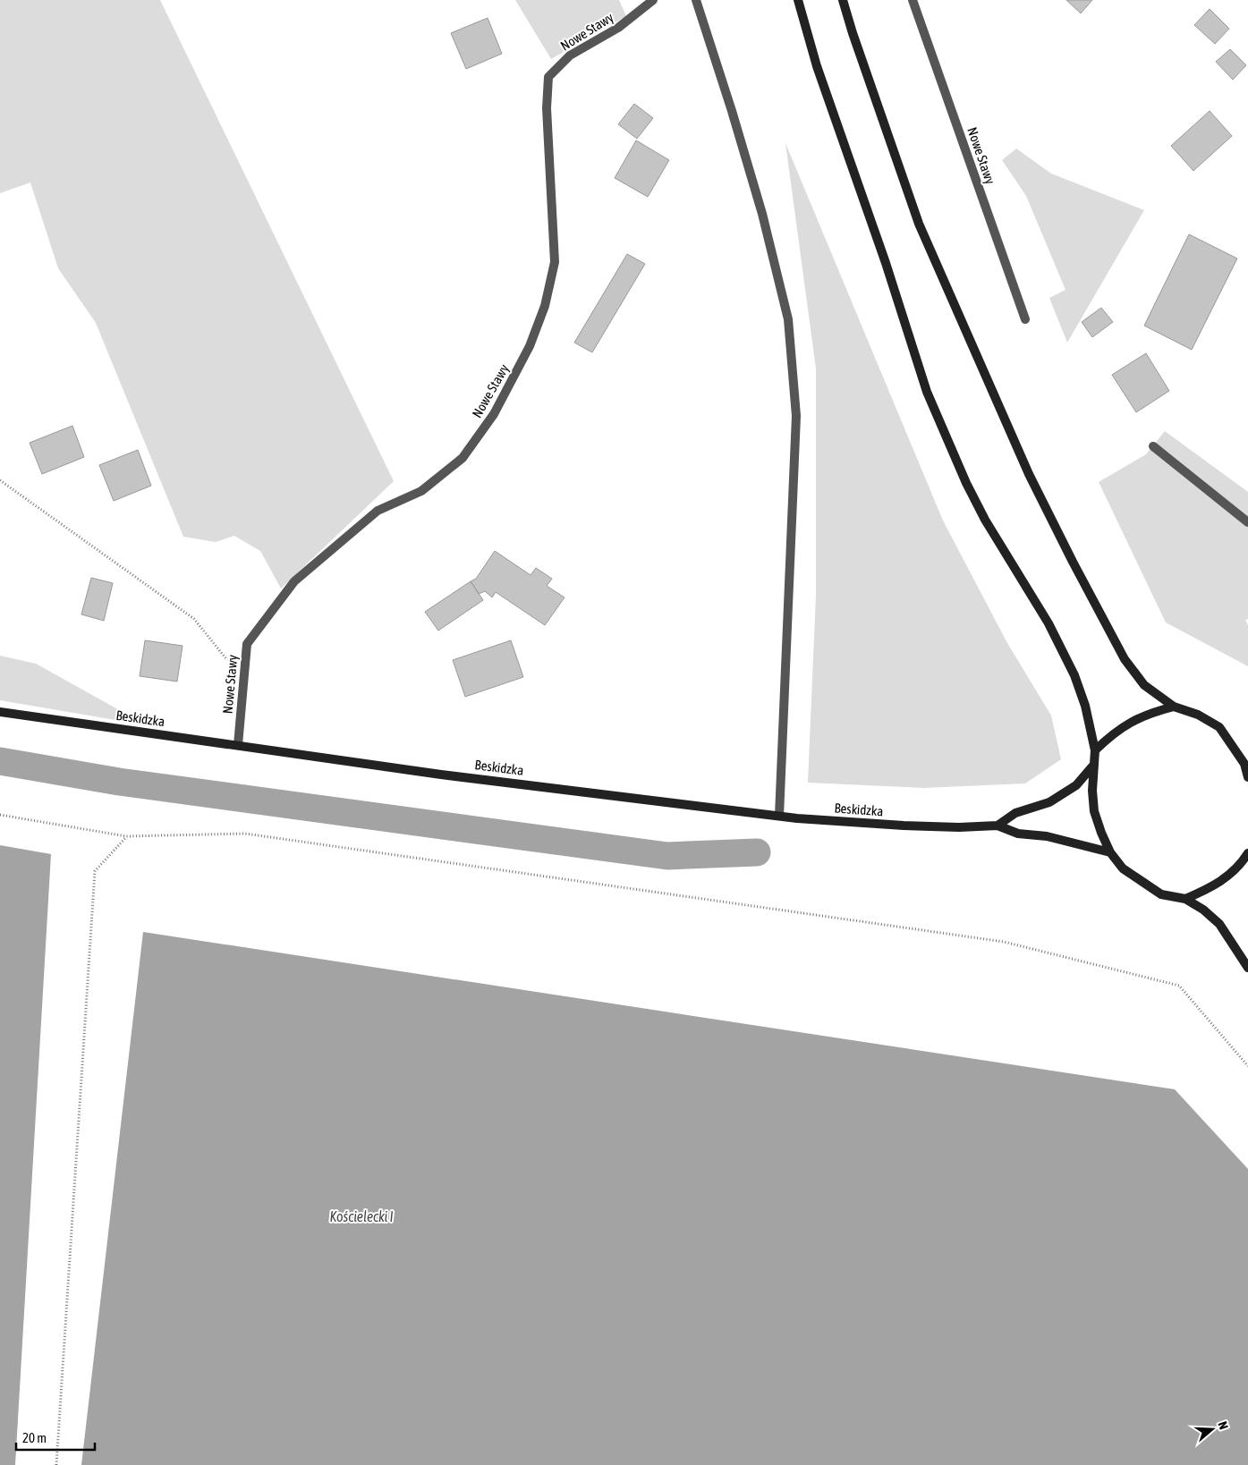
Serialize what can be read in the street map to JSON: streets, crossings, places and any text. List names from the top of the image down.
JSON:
{
  "streets": {
    "main road": ["Beskidzka"],
    "street": ["Nowe Stawy"]
  },
  "crossings": [
    ["Nowe Stawy", "Beskidzka"]
  ],
  "water": ["Kościelecki I"],
  "scale_bar": "20 m",
  "north": "right"
}
